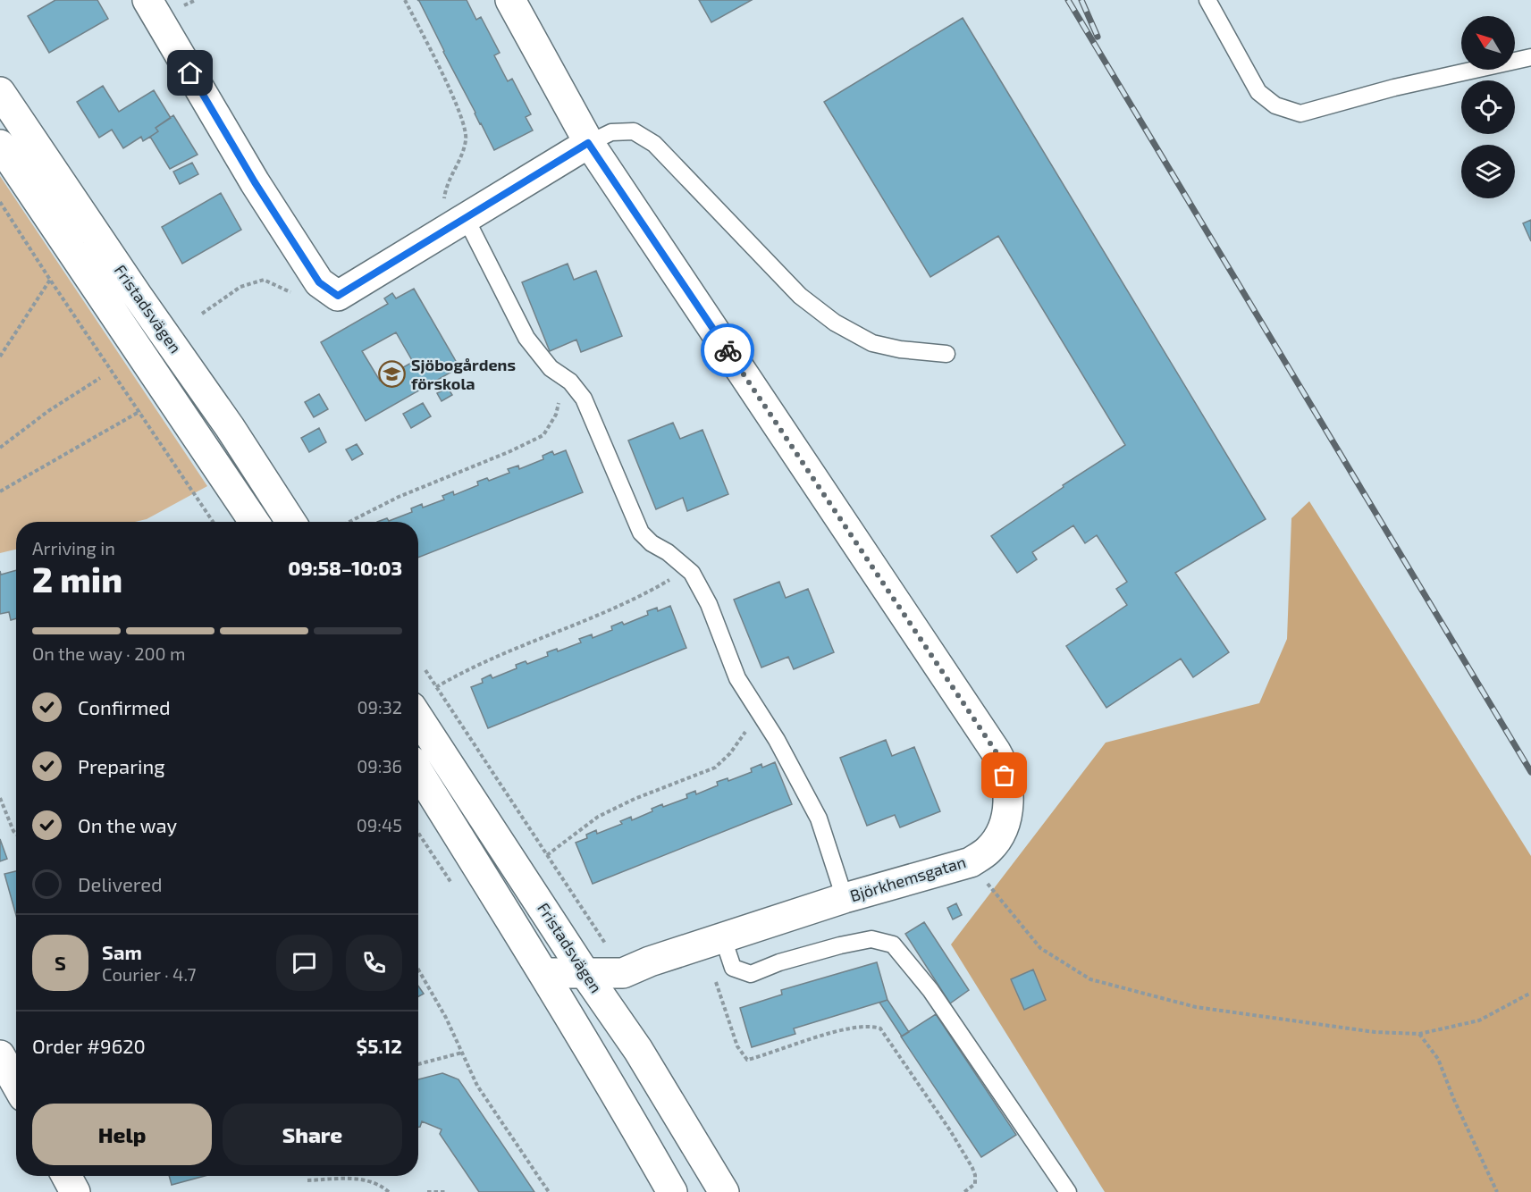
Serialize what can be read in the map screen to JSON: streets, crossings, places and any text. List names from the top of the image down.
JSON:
{
  "streets": {
    "street": ["Fristadsvägen", "Björkhemsgatan"]
  },
  "crossings": [
    ["Fristadsvägen", "Björkhemsgatan"]
  ],
  "places": {
    "school or university": ["Sjöbogårdens förskola"]
  },
  "north": "top left",
  "page": {
    "heading": ["2 min", "Arriving in", "09:58–10:03"],
    "panel": [
      "Sam",
      "Courier · 4.7",
      "Order #9620",
      "$5.12"
    ],
    "bar": "On the way · 200 m",
    "list": [
      ["Confirmed", "09:32"],
      ["Preparing", "09:36"],
      ["On the way", "09:45"],
      "Delivered"
    ],
    "round": "S",
    "buttons": ["Help", "Share"]
  }
}
